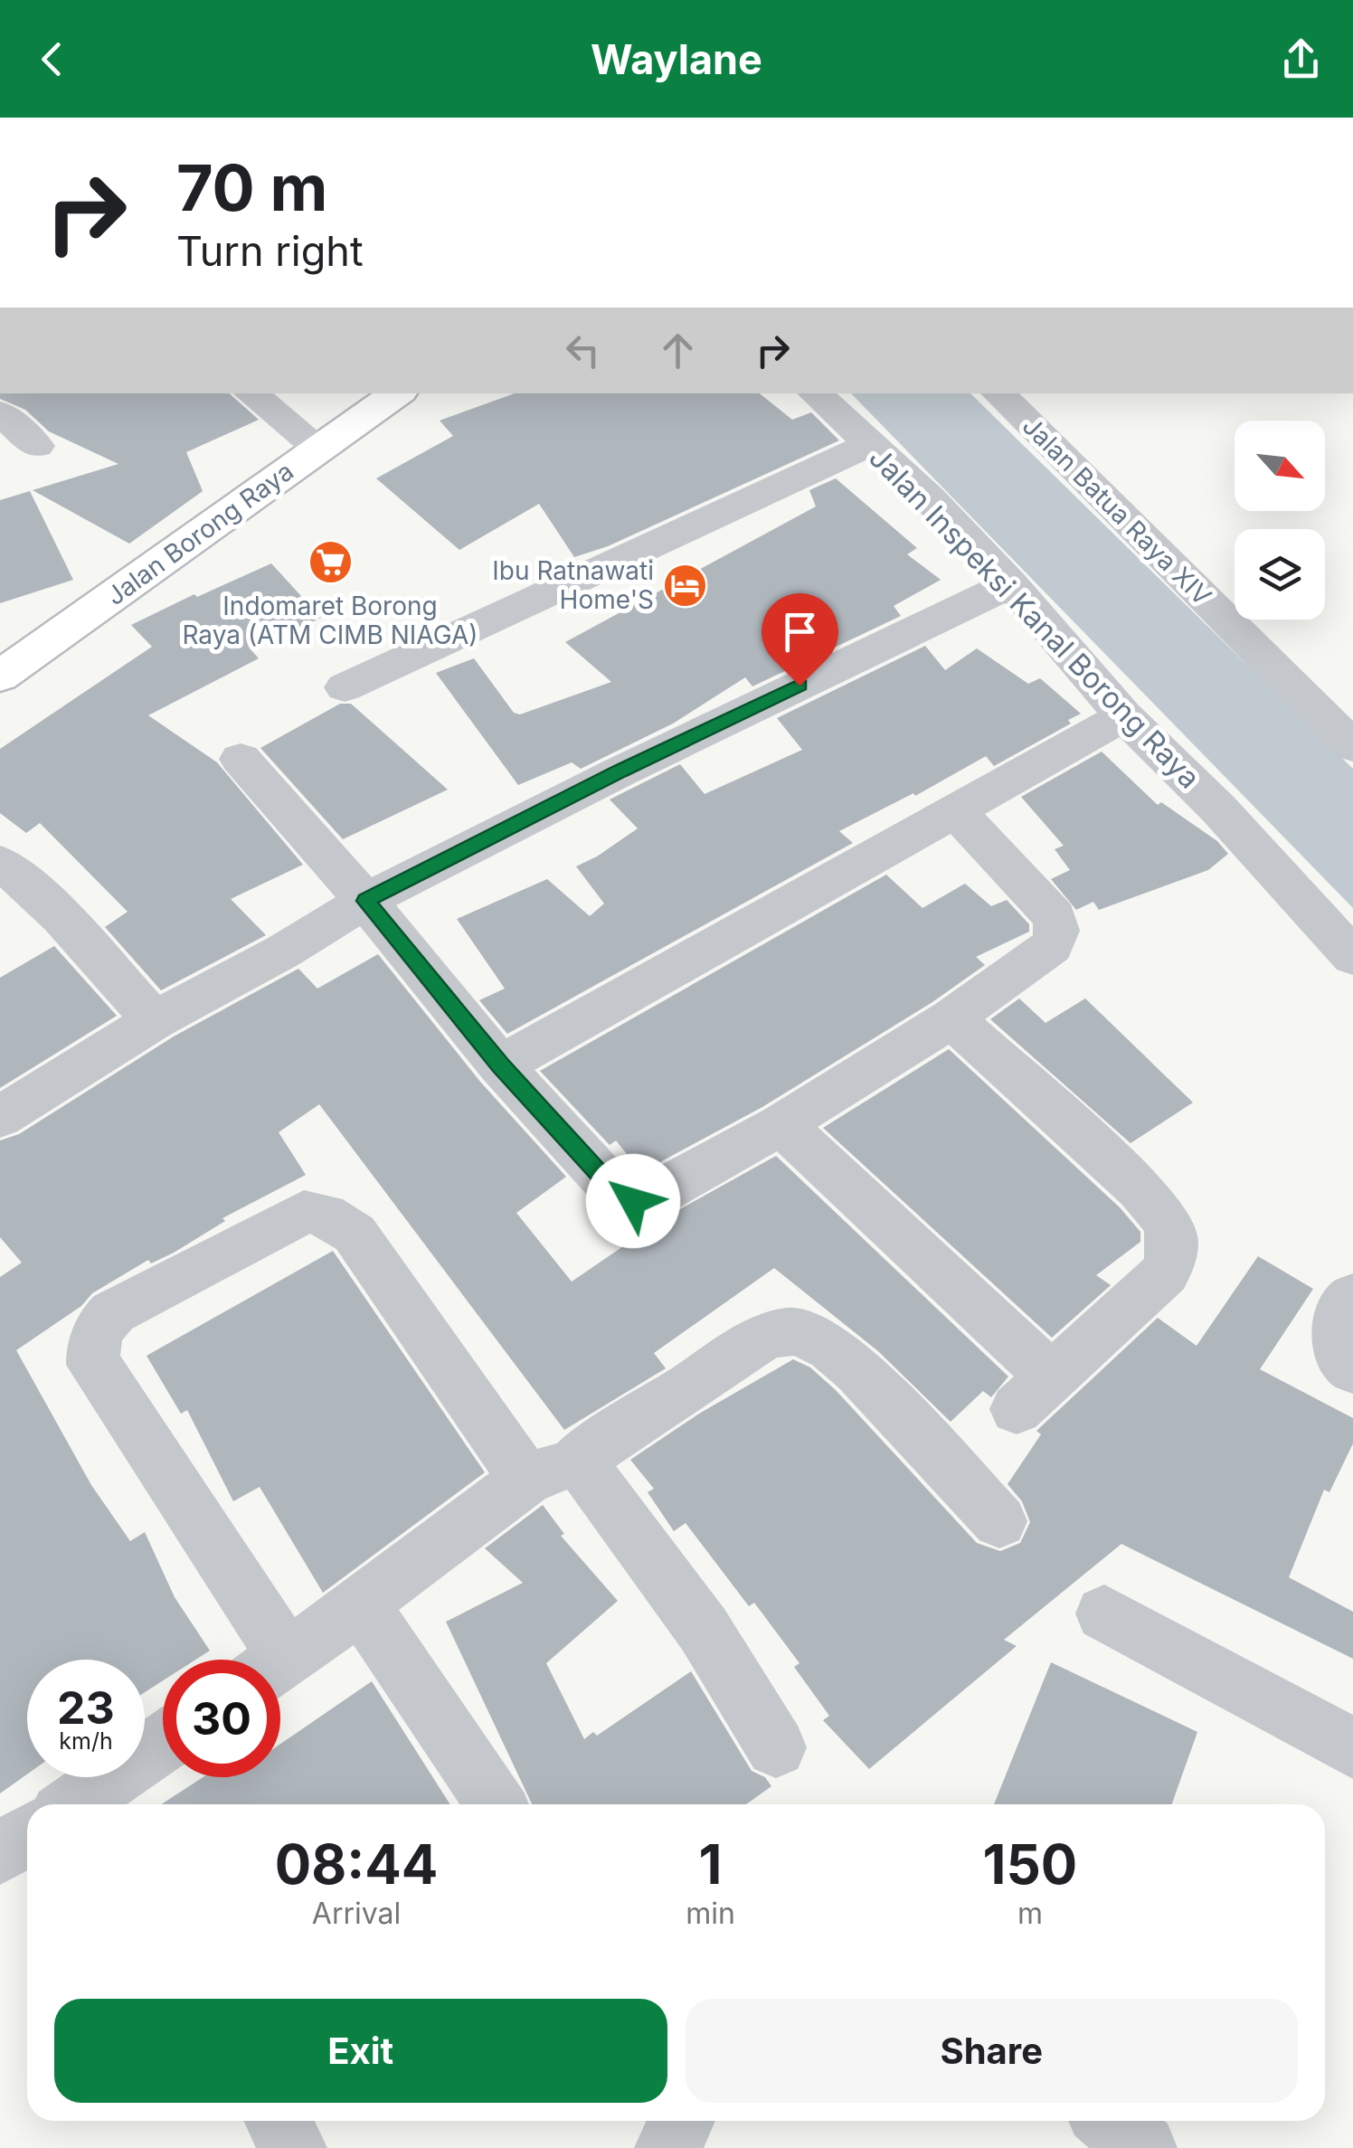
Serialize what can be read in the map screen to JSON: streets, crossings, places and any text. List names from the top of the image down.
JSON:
{
  "streets": {
    "main road": ["Jalan Borong Raya"],
    "street": ["Jalan Batua Raya XIV", "Jalan Inspeksi Kanal Borong Raya"]
  },
  "places": {
    "supermarket": ["Indomaret Borong Raya (ATM CIMB NIAGA)"],
    "hotel": ["Ibu Ratnawati Home'S"]
  },
  "north": "bottom right",
  "page": {
    "header": "Waylane",
    "turn": ["70 m", "Turn right"],
    "speed": "23 km/h",
    "limit": "30",
    "eta": [
      "08:44",
      "Arrival",
      "1",
      "min",
      "150",
      "m"
    ],
    "buttons": ["Exit", "Share"]
  }
}
